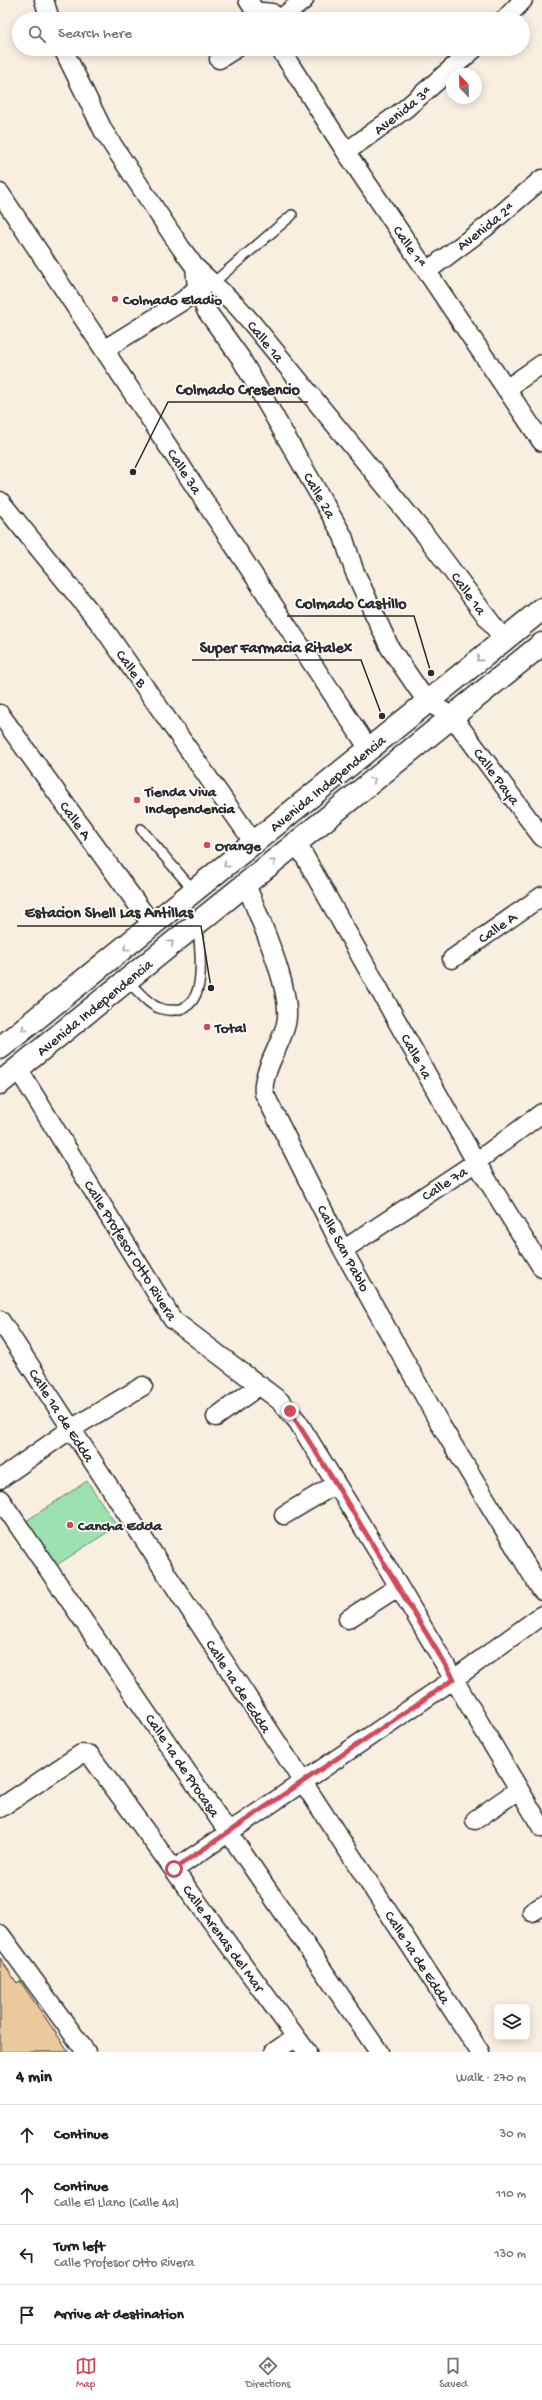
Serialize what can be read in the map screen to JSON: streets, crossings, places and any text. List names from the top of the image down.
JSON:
{
  "streets": {
    "main road": ["Avenida Independencia"],
    "street": [
      "Avenida 3ª",
      "Avenida 2ª",
      "Calle 1ª",
      "Calle 1a",
      "Calle 3a",
      "Calle 2a",
      "Calle B",
      "Calle Paya",
      "Calle A",
      "Calle 7a",
      "Calle San Pablo",
      "Calle Profesor Otto Rivera",
      "Calle 1a de Edda",
      "Calle 1a de Procasa",
      "Calle Arenas del Mar"
    ]
  },
  "crossings": [
    ["Avenida 3ª", "Calle 1ª"],
    ["Avenida 2ª", "Calle 1ª"],
    ["Calle 1a", "Calle 2a"],
    ["Calle 1a", "Avenida Independencia"],
    ["Calle 1a", "Calle 7a"],
    ["Calle 3a", "Avenida Independencia"],
    ["Calle 2a", "Calle Paya"],
    ["Calle 2a", "Avenida Independencia"],
    ["Calle B", "Avenida Independencia"],
    ["Calle Paya", "Avenida Independencia"],
    ["Avenida Independencia", "Calle A"],
    ["Avenida Independencia", "Calle San Pablo"],
    ["Avenida Independencia", "Calle Profesor Otto Rivera"],
    ["Calle 7a", "Calle San Pablo"]
  ],
  "places": [
    "Colmado Eladio",
    "Colmado Cresencio",
    "Colmado Castillo",
    "Super Farmacia Ritalex",
    "Tienda Viva Independencia",
    "Orange",
    "Estacion Shell Las Antillas",
    "Total",
    "Cancha Edda"
  ],
  "north": "top left",
  "page": {
    "search": "Search here",
    "heading": ["4 min", "Walk · 270 m"],
    "list": [
      ["Continue", "30 m"],
      ["Continue", "Calle El Llano (Calle 4a)", "110 m"],
      ["Turn left", "Calle Profesor Otto Rivera", "130 m"],
      "Arrive at destination"
    ],
    "nav": ["Map", "Directions", "Saved"]
  }
}
